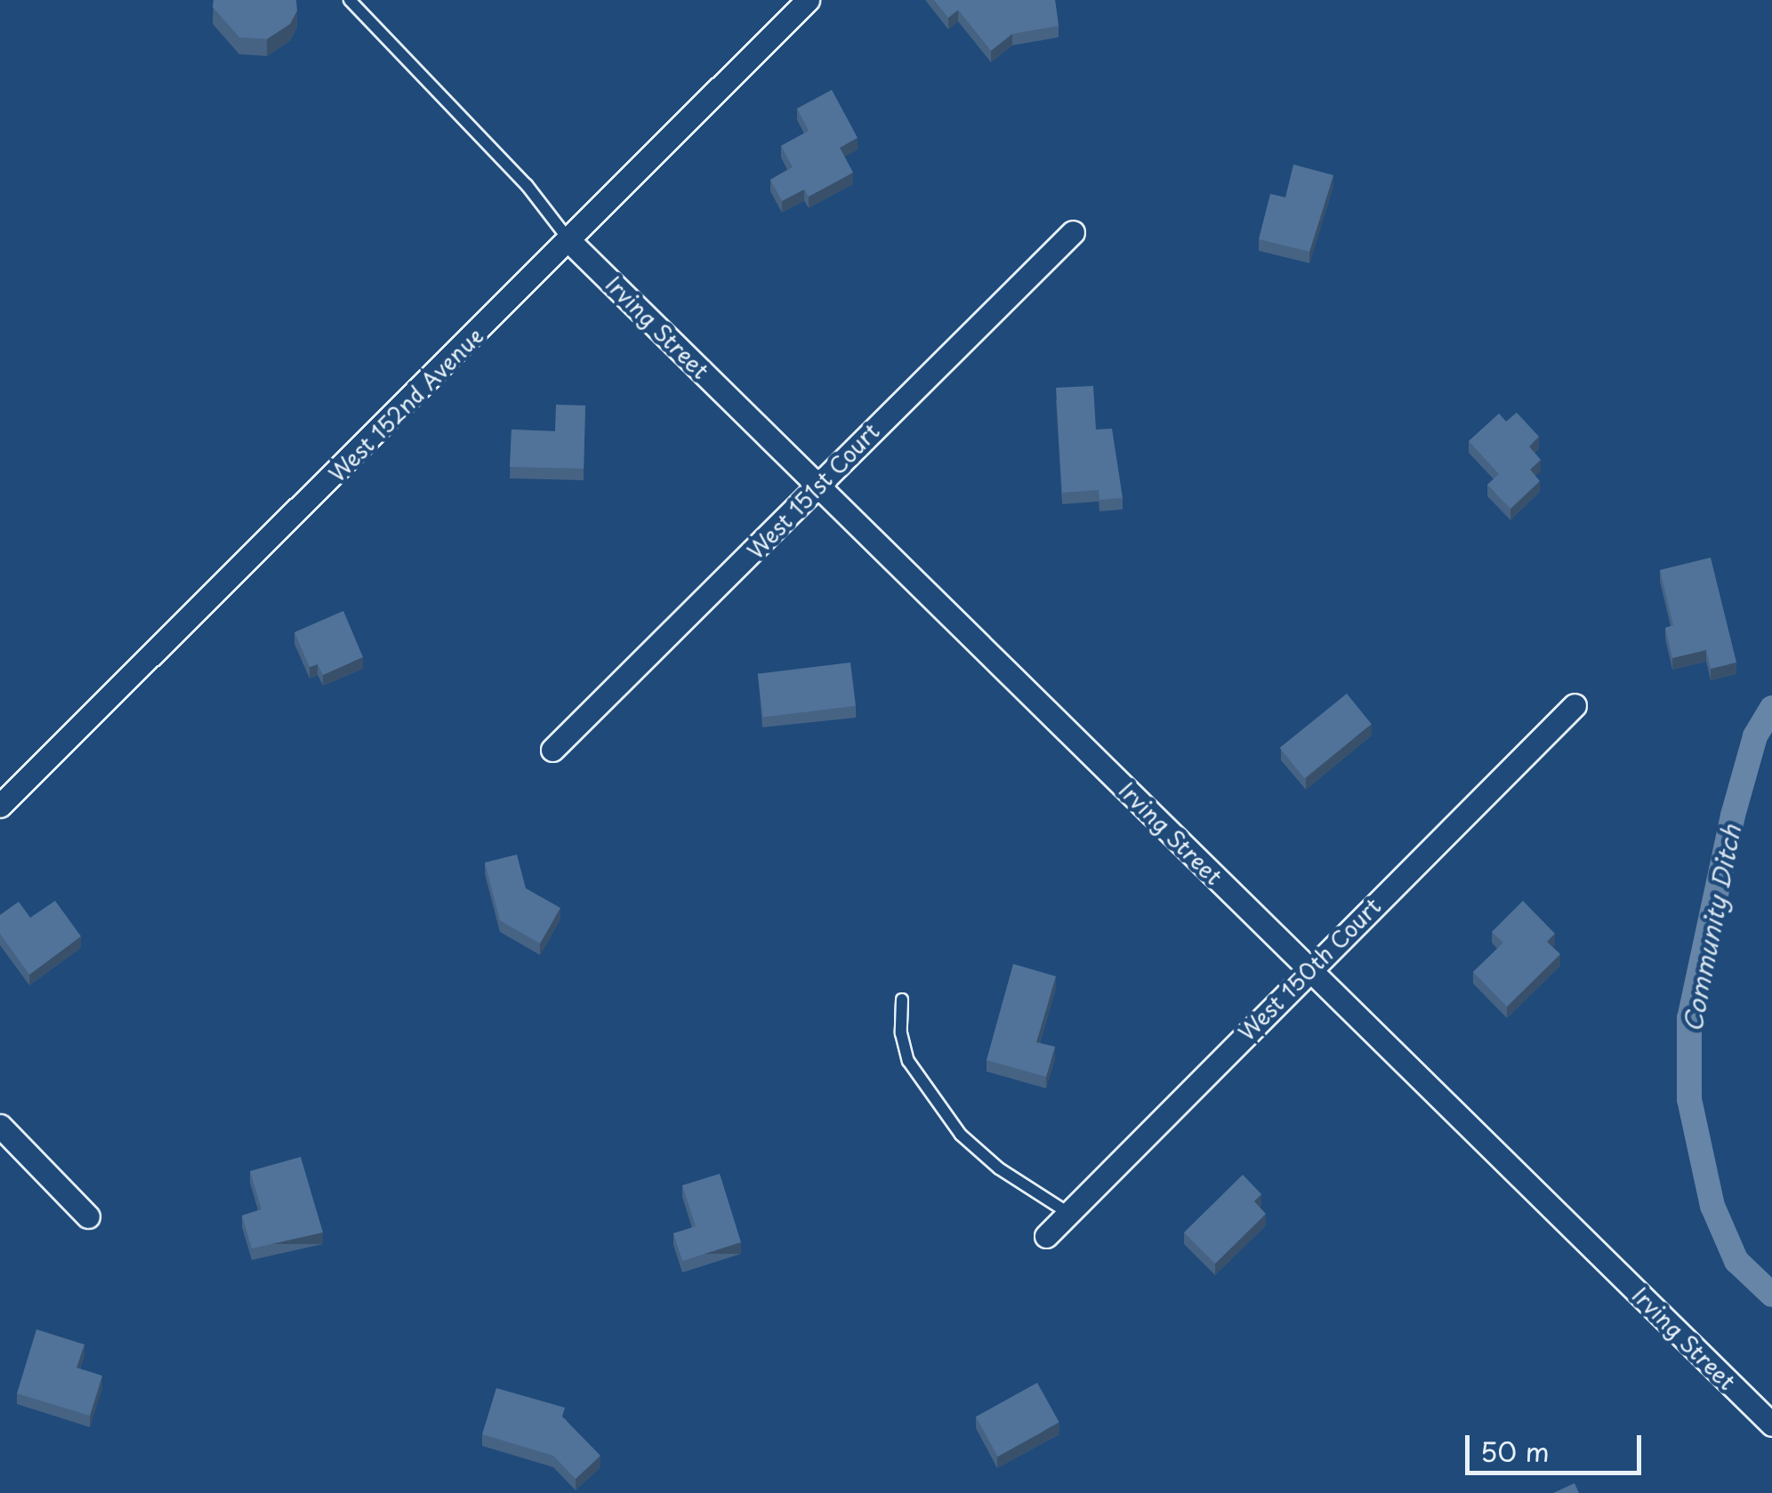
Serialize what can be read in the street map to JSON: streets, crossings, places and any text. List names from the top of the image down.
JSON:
{
  "streets": {
    "street": [
      "Irving Street",
      "West 152nd Avenue",
      "West 151st Court",
      "West 150th Court"
    ]
  },
  "crossings": [
    ["Irving Street", "West 152nd Avenue"],
    ["Irving Street", "West 151st Court"],
    ["Irving Street", "West 150th Court"]
  ],
  "water": ["Community Ditch"],
  "scale_bar": "50 m"
}
